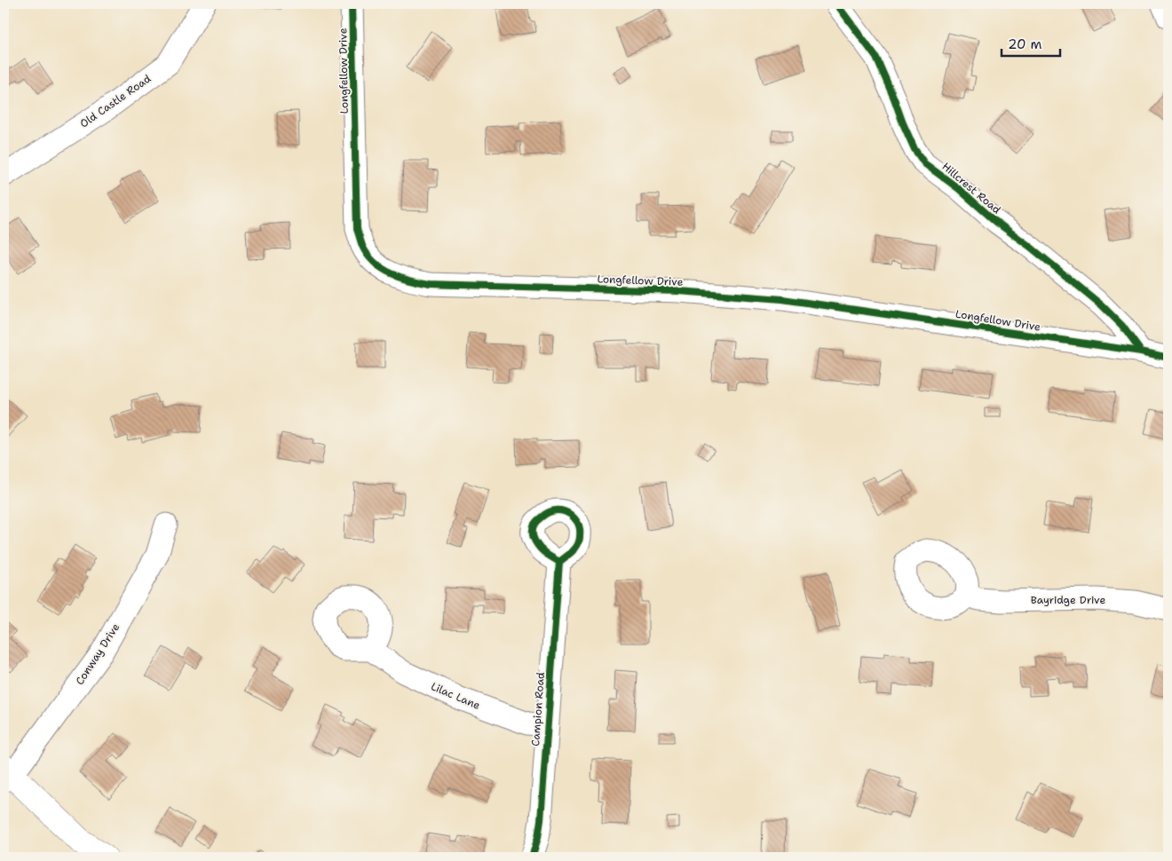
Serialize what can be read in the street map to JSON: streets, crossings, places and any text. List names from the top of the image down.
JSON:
{
  "streets": {
    "street": [
      "Longfellow Drive",
      "Old Castle Road",
      "Hillcrest Road",
      "Bayridge Drive",
      "Conway Drive",
      "Lilac Lane",
      "Campion Road"
    ]
  },
  "crossings": [
    ["Longfellow Drive", "Hillcrest Road"],
    ["Lilac Lane", "Campion Road"]
  ],
  "scale_bar": "20 m"
}
